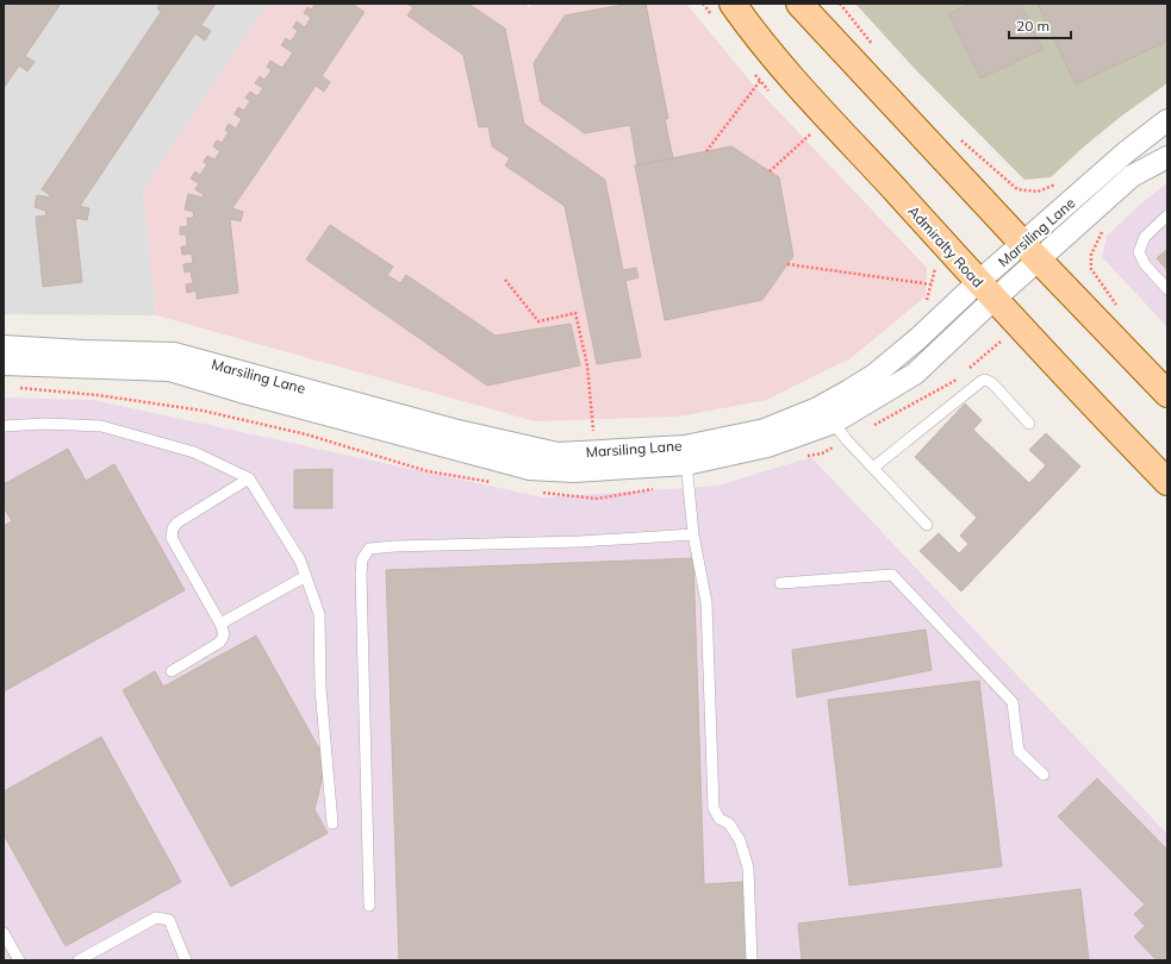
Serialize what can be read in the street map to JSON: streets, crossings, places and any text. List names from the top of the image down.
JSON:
{
  "streets": {
    "main road": ["Admiralty Road"],
    "street": ["Marsiling Lane"]
  },
  "crossings": [
    ["Marsiling Lane", "Admiralty Road"]
  ],
  "scale_bar": "20 m"
}
